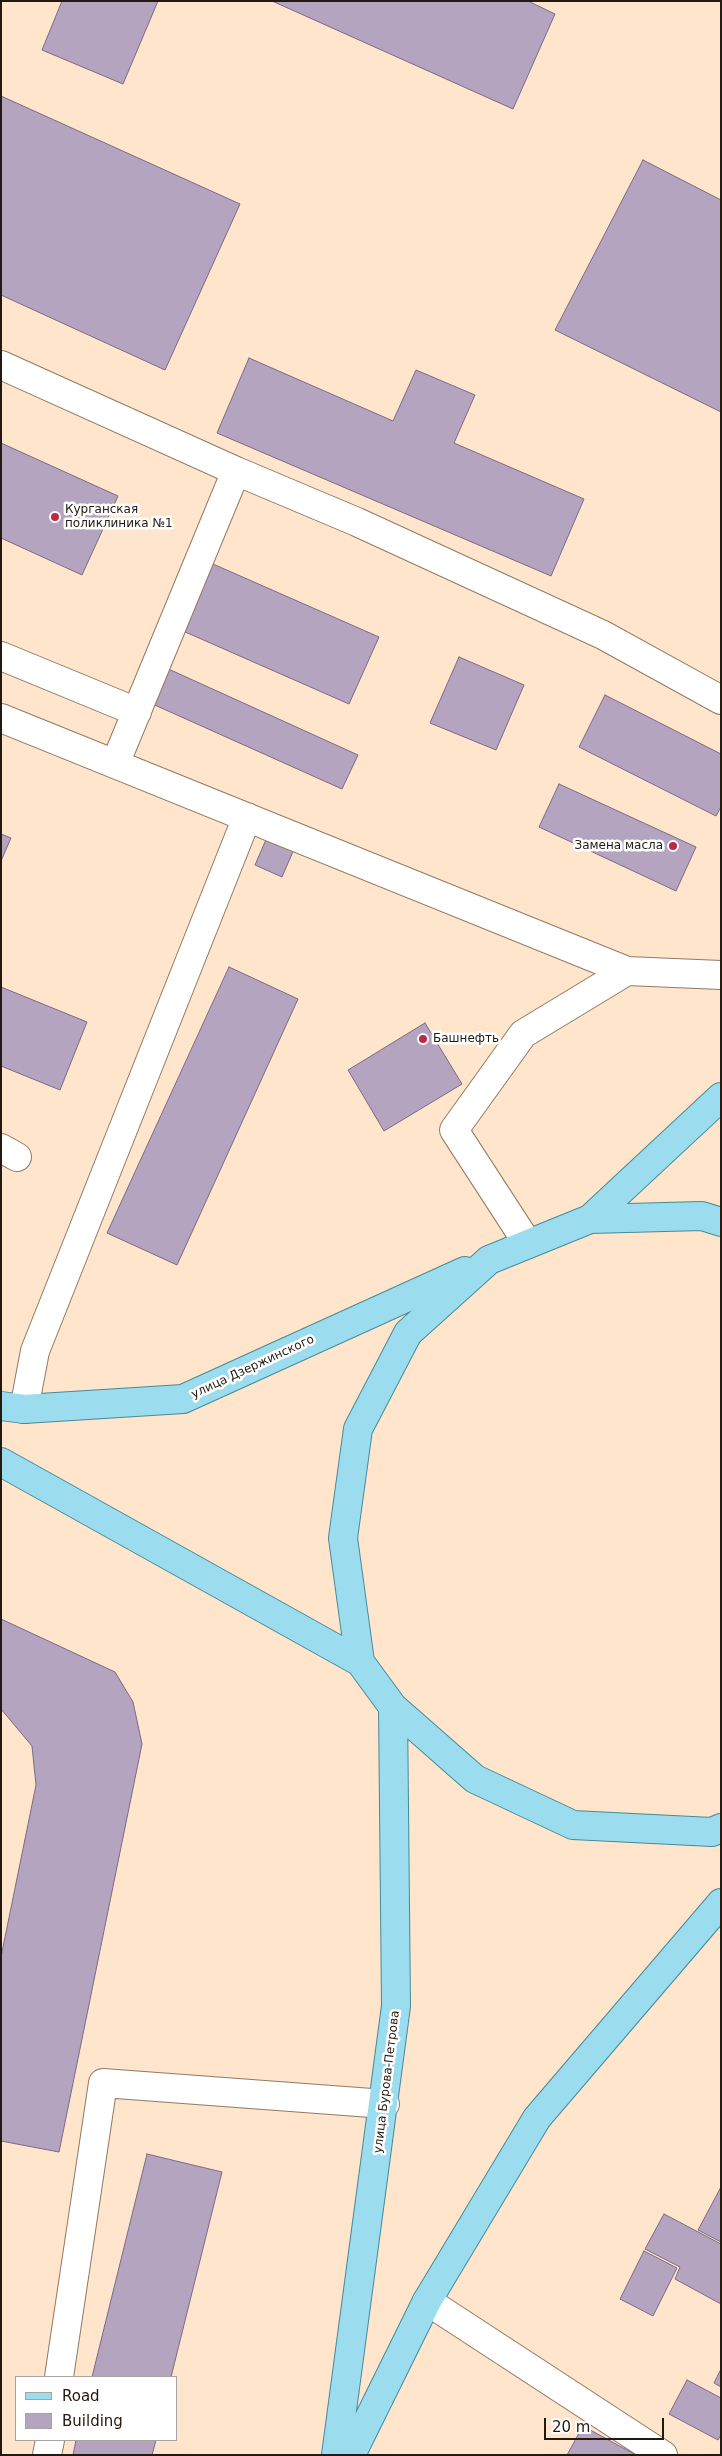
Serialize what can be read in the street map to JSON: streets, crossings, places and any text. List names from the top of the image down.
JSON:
{
  "streets": {
    "main road": ["улица Дзержинского", "улица Бурова-Петрова"]
  },
  "places": ["Курганская поликлиника №1", "Замена масла", "Башнефть"],
  "legend": ["Road", "Building"],
  "scale_bar": "20 m"
}
